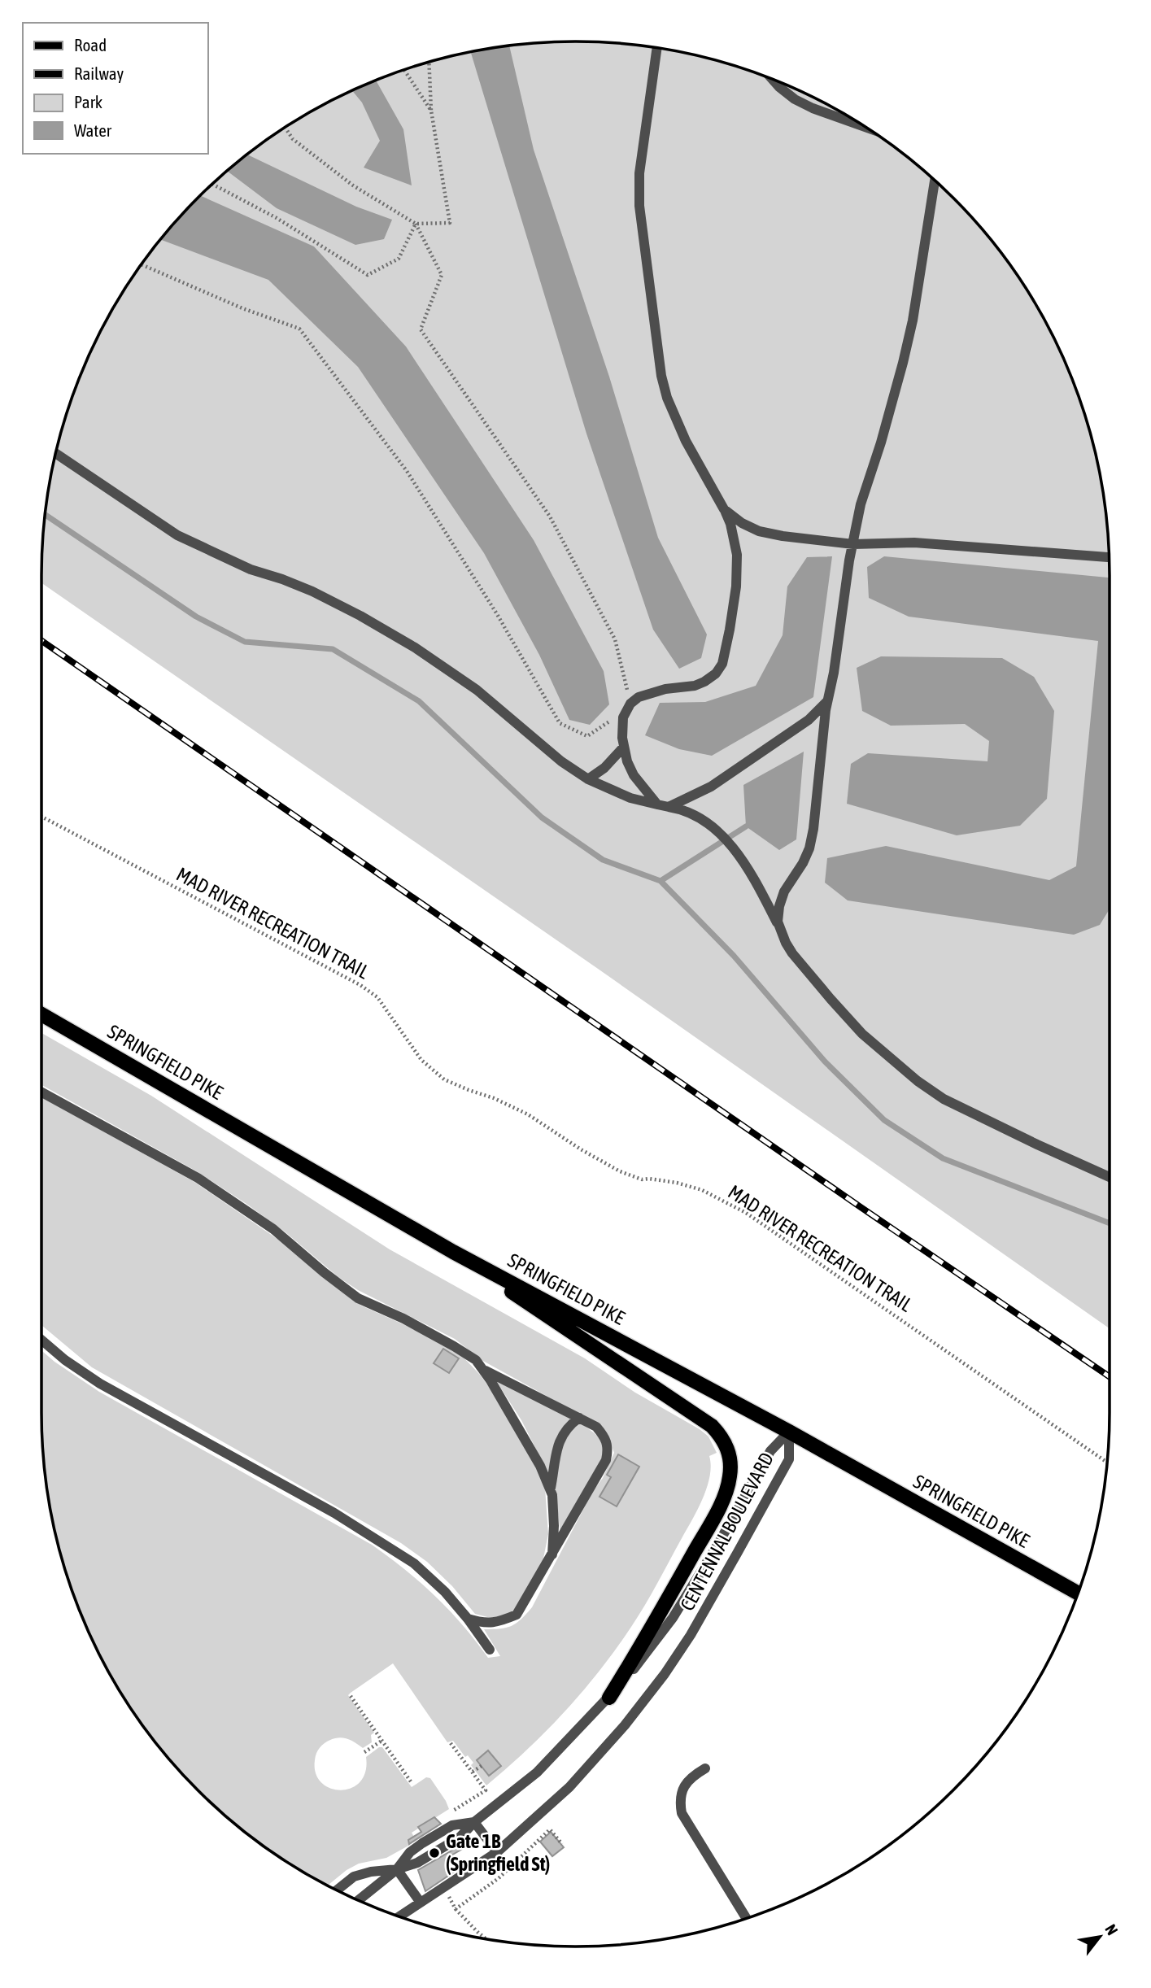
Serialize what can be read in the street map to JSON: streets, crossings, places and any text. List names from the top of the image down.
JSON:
{
  "streets": {
    "main road": ["SPRINGFIELD PIKE"],
    "street": ["CENTENNAL BOULEVARD"],
    "path": ["MAD RIVER RECREATION TRAIL"]
  },
  "crossings": [
    ["SPRINGFIELD PIKE", "CENTENNAL BOULEVARD"]
  ],
  "places": ["Gate 1B (Springfield St)"],
  "legend": [
    "Road",
    "Railway",
    "Park",
    "Water"
  ],
  "north": "top right"
}
